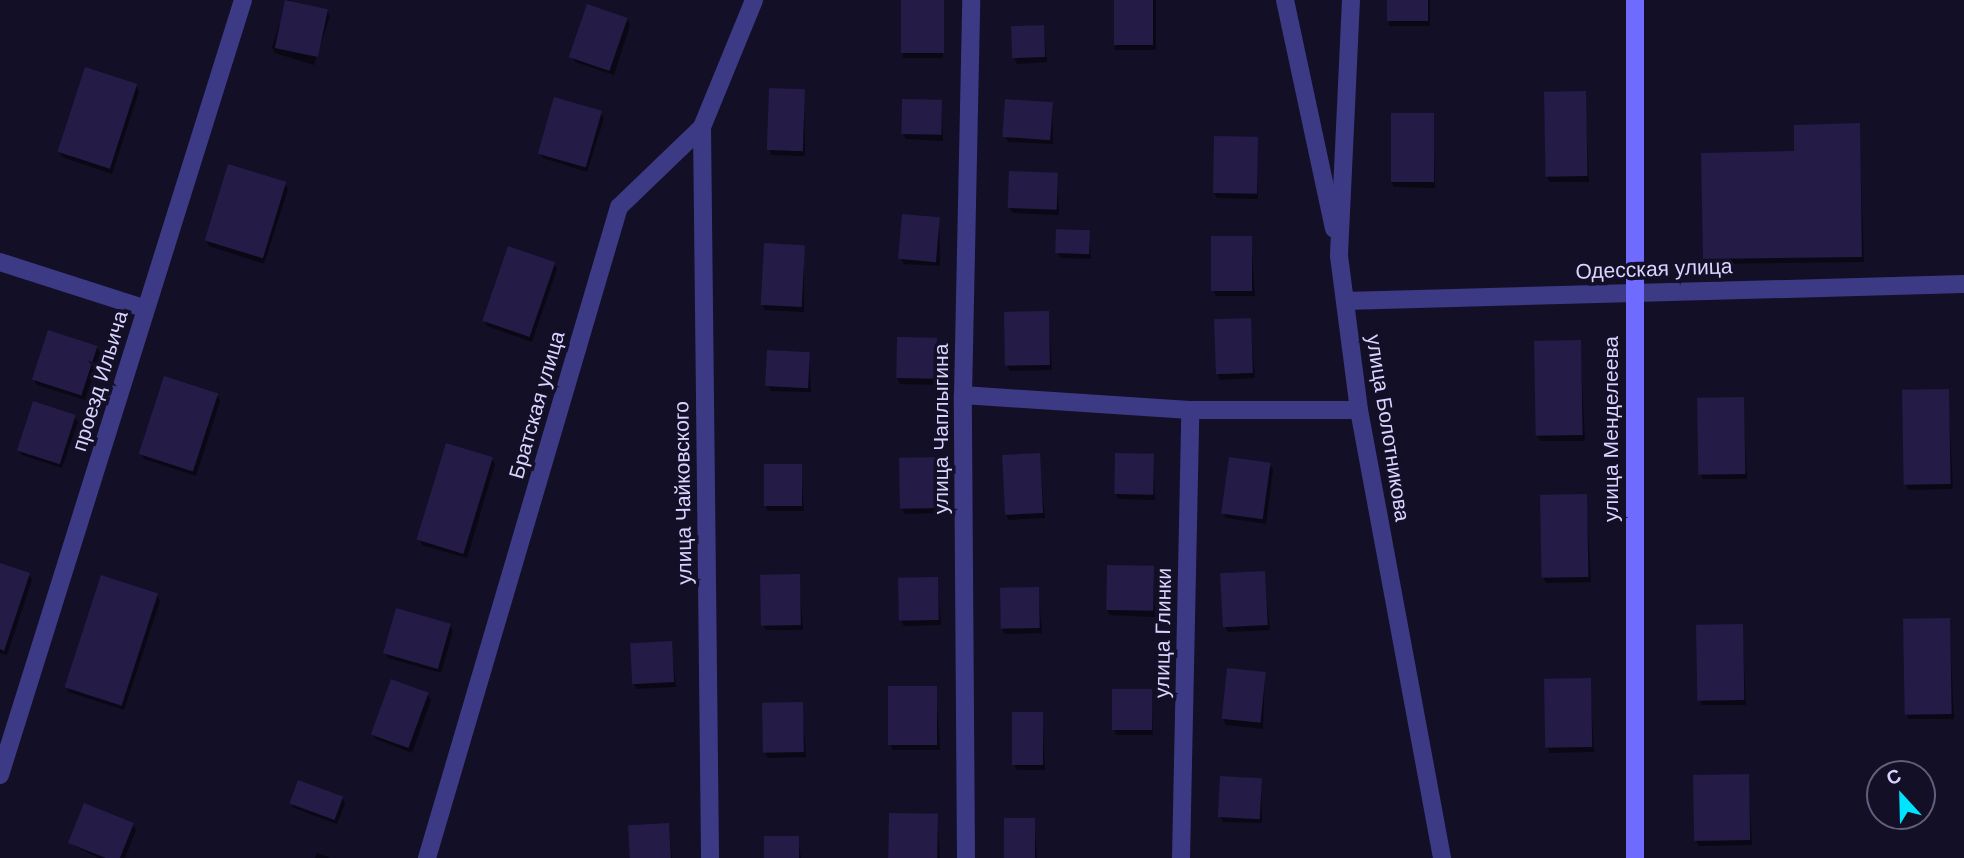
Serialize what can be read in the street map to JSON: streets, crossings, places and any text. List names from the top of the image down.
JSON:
{
  "streets": {
    "street": [
      "Одесская улица",
      "проезд Ильича",
      "Братская улица",
      "улица Болотникова",
      "улица Чаплыгина",
      "улица Менделеева",
      "улица Чайковского",
      "улица Глинки"
    ]
  },
  "crossings": [
    ["Одесская улица", "улица Болотникова"],
    ["Одесская улица", "улица Менделеева"],
    ["Братская улица", "улица Чайковского"]
  ],
  "north": "top"
}
